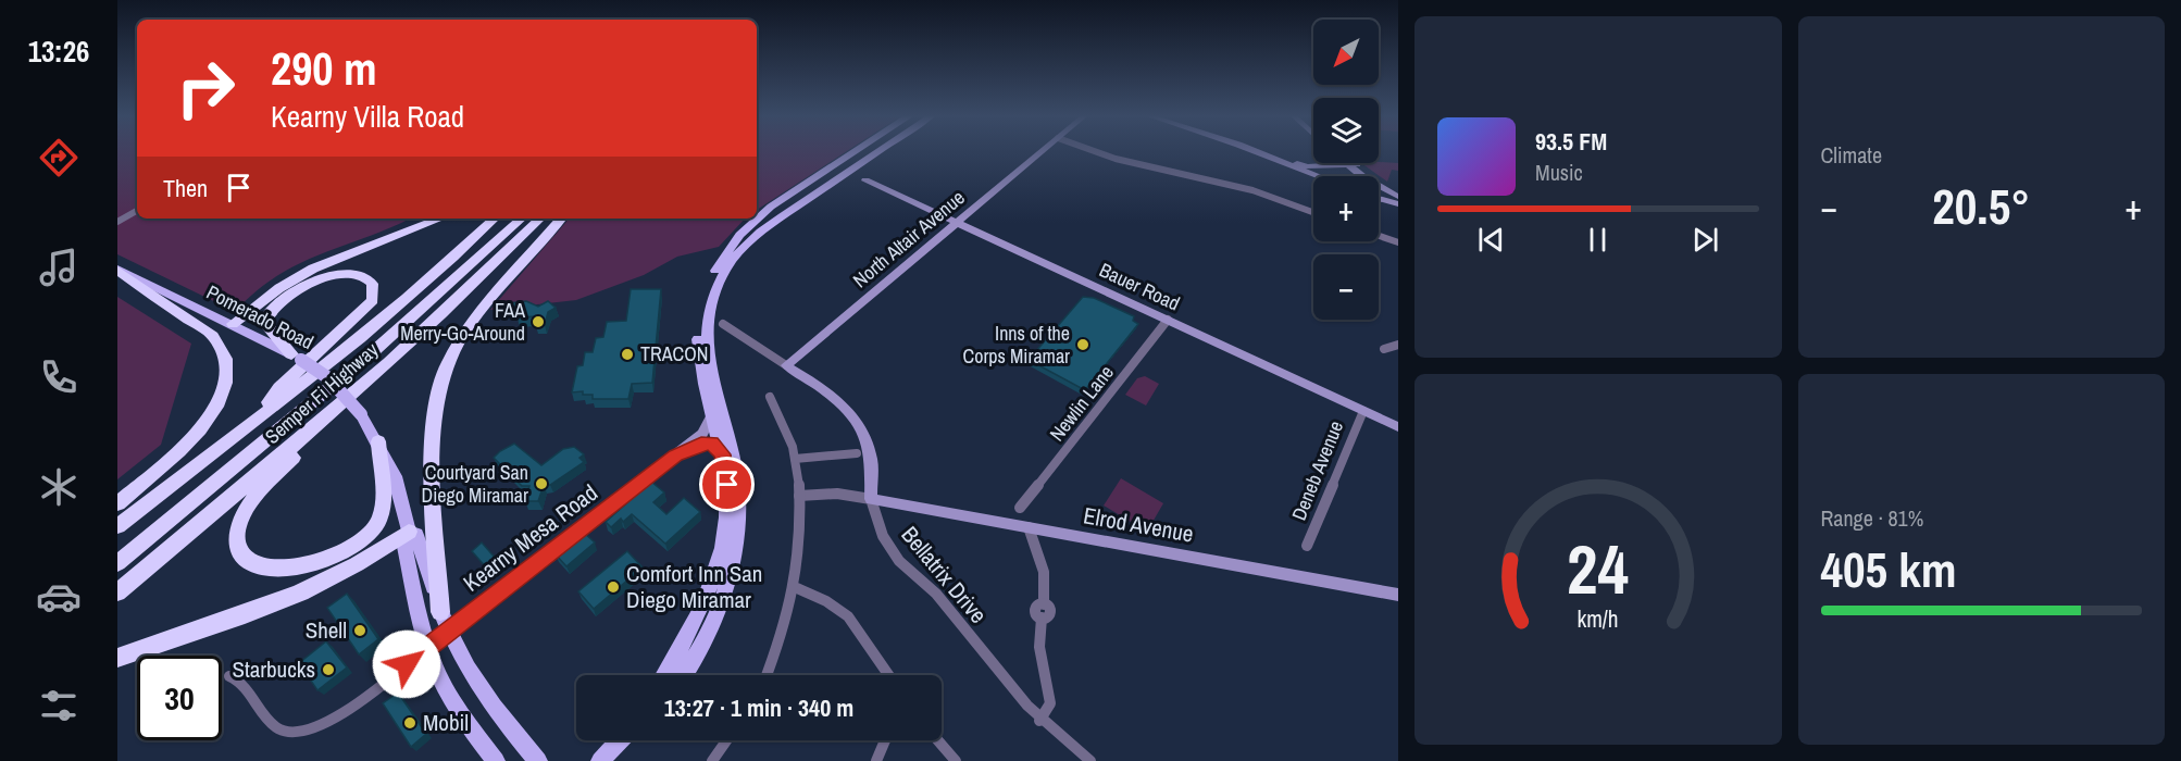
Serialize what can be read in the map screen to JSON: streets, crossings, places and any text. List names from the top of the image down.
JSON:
{
  "streets": {
    "highway": ["Semper Fi Highway"],
    "main road": ["Pomerado Road"],
    "street": [
      "North Altair Avenue",
      "Bauer Road",
      "Newlin Lane",
      "Deneb Avenue",
      "Elrod Avenue",
      "Kearny Mesa Road",
      "Bellatrix Drive"
    ]
  },
  "crossings": [
    ["North Altair Avenue", "Bauer Road"],
    ["North Altair Avenue", "Bellatrix Drive"],
    ["Bauer Road", "Newlin Lane"],
    ["Bauer Road", "Deneb Avenue"],
    ["Elrod Avenue", "Bellatrix Drive"]
  ],
  "places": [
    "FAA Merry-Go-Around",
    "Inns of the Corps Miramar",
    "TRACON",
    "Courtyard San Diego Miramar",
    "Comfort Inn San Diego Miramar",
    "Shell",
    "Starbucks",
    "Mobil"
  ],
  "north": "bottom left",
  "page": {
    "tabs": "13:26",
    "tile": [
      "Climate",
      ["Range · 81%", "405 km"]
    ],
    "map_buttons": ["+", "−"],
    "turn": ["290 m", "Kearny Villa Road"],
    "song": ["93.5 FM", "Music"],
    "then": "Then",
    "heat": ["−", "20.5°", "+"],
    "limit": "30",
    "trip": "13:27 · 1 min · 340 m",
    "gauge": ["24", "km/h"]
  }
}
